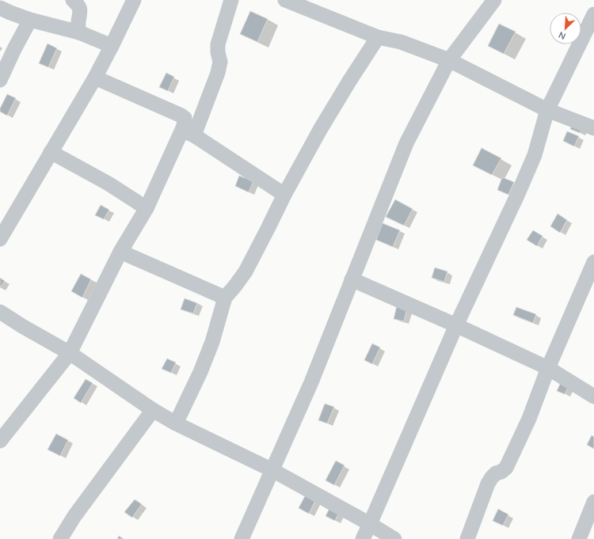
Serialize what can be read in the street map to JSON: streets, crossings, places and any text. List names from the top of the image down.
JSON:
{
  "north": "bottom left"
}
